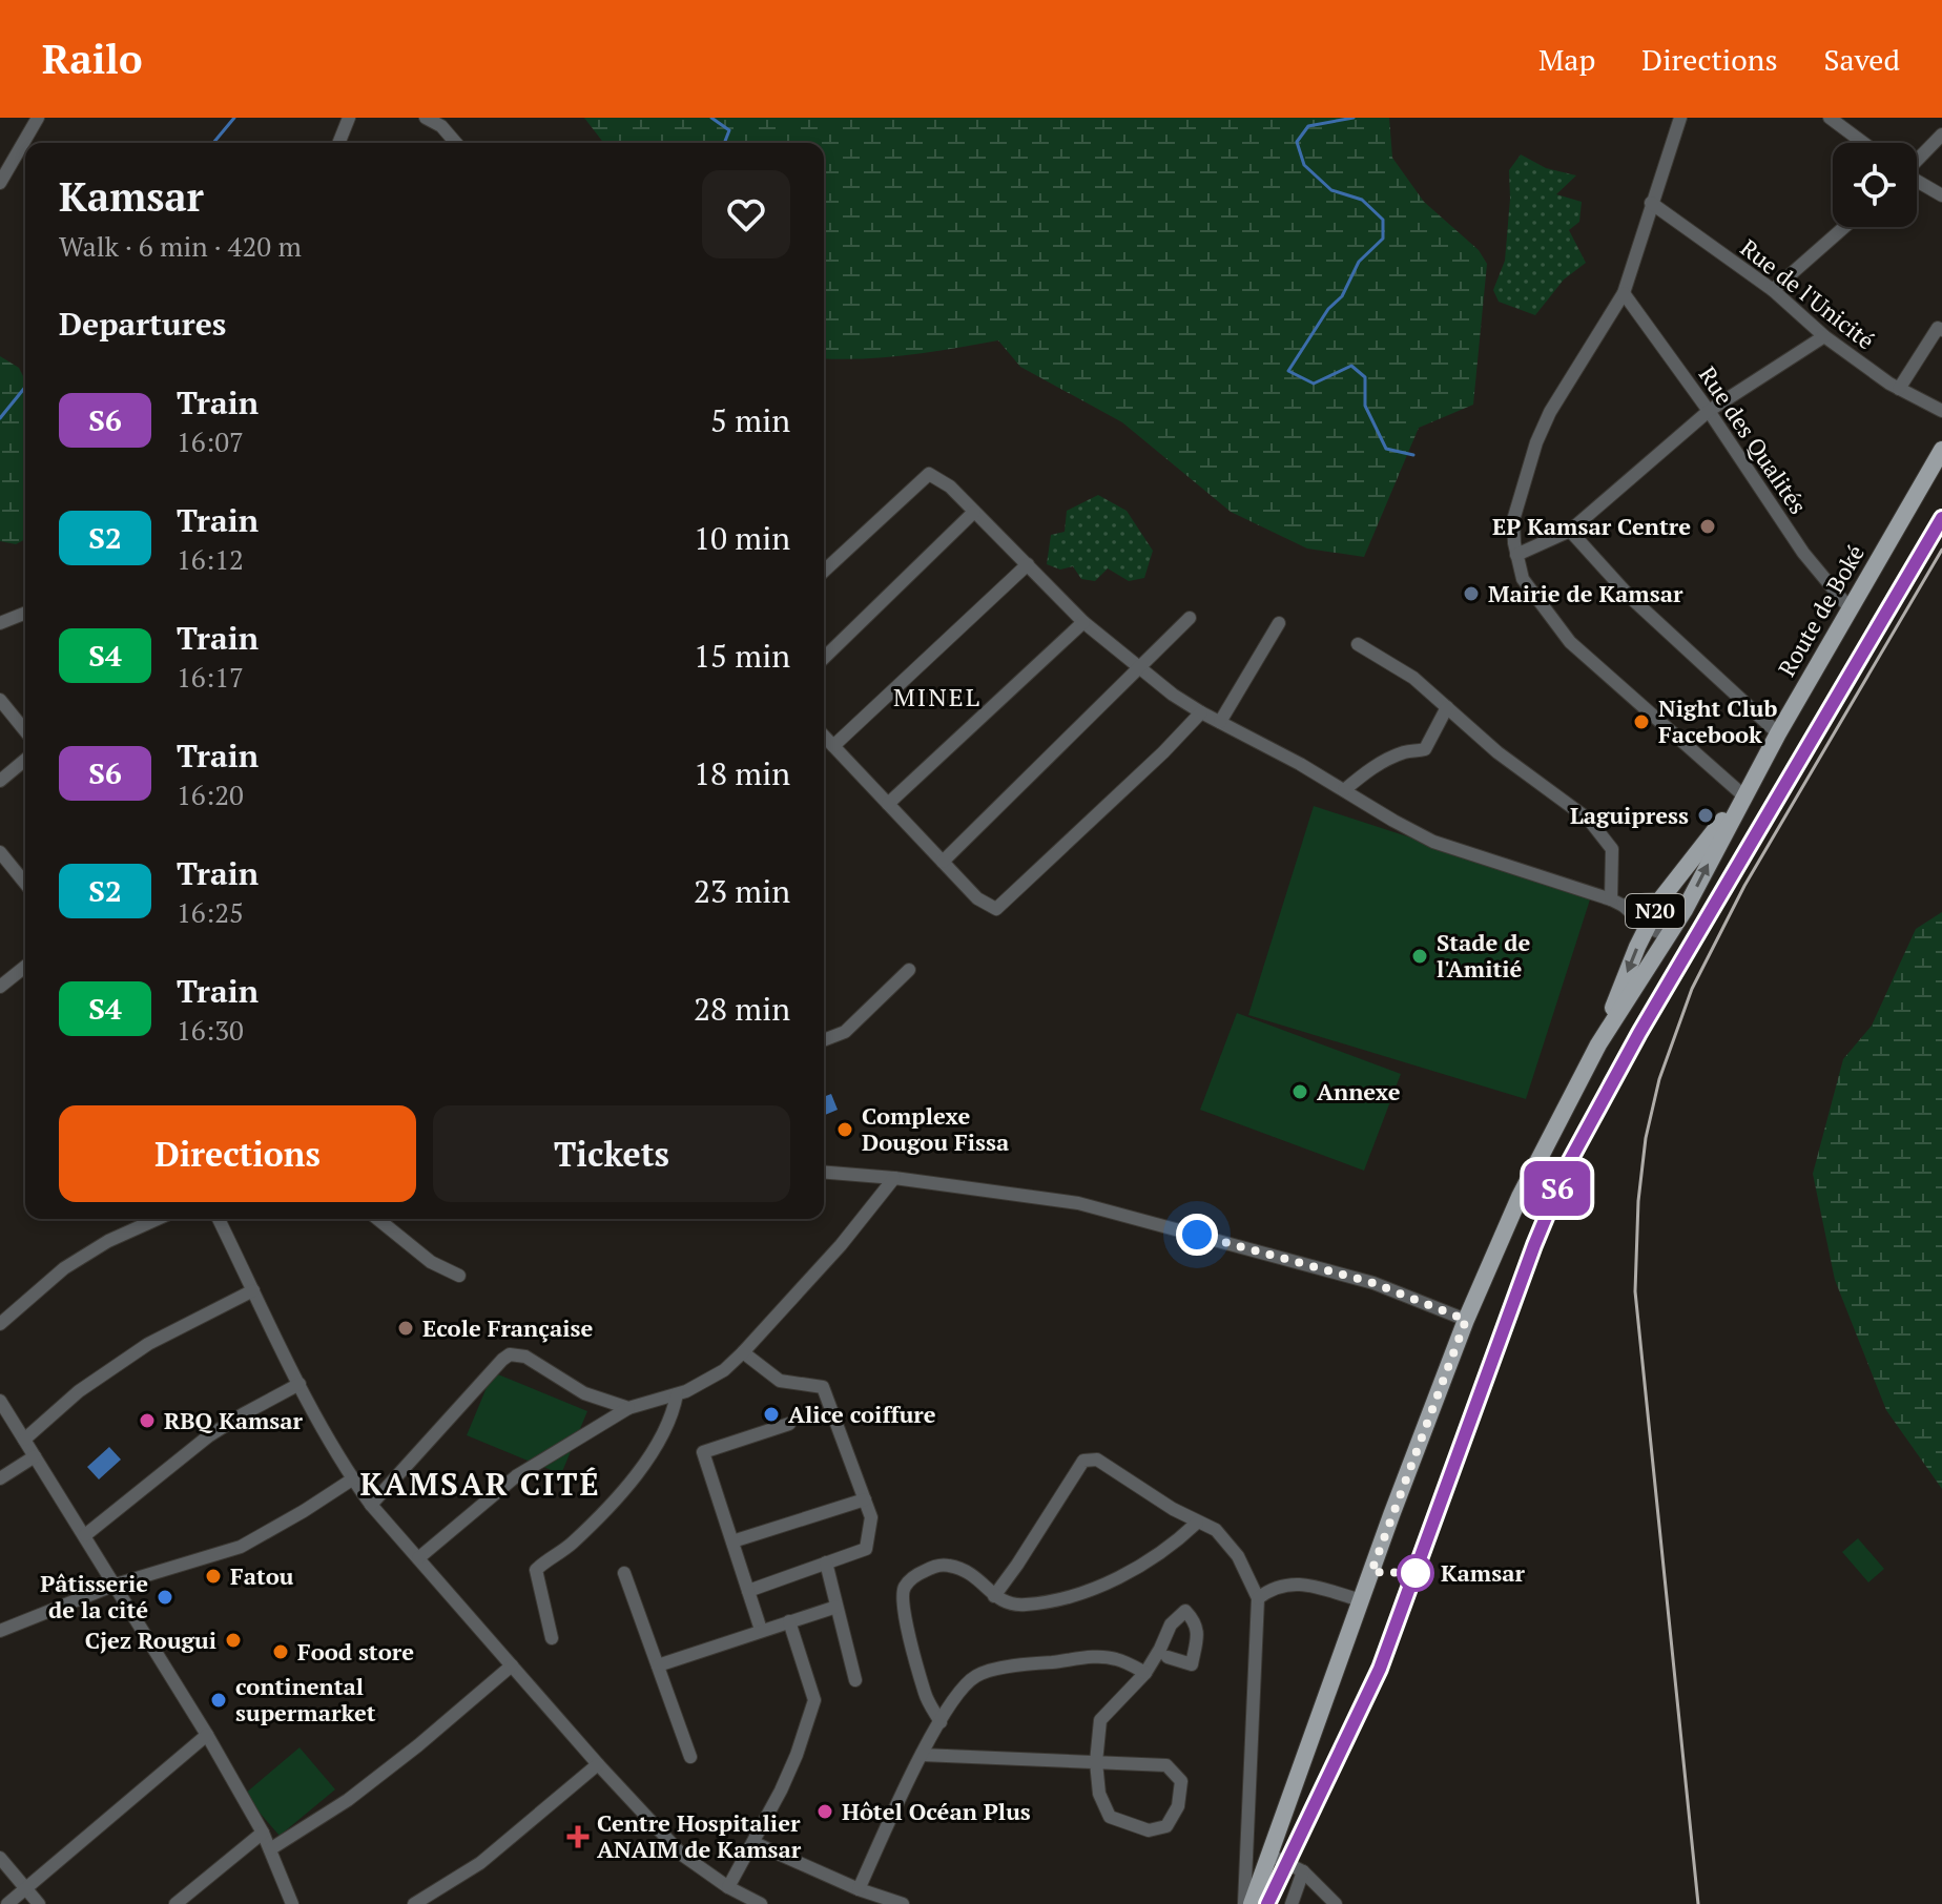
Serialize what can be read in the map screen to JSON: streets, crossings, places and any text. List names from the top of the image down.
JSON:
{
  "streets": {
    "main road": ["Route de Boké", "N20"],
    "street": ["Rue de l'Unicité", "Rue des Qualités"]
  },
  "crossings": [
    ["Rue des Qualités", "Route de Boké"],
    ["Route de Boké", "N20"]
  ],
  "districts": ["MINEL", "KAMSAR CITÉ"],
  "places": {
    "other": [
      "EP Kamsar Centre",
      "Mairie de Kamsar",
      "Night Club Facebook",
      "Laguipress",
      "Stade de l'Amitié",
      "Annexe",
      "Complexe Dougou Fissa",
      "Ecole Française",
      "Alice coiffure",
      "RBQ Kamsar",
      "Kamsar",
      "Fatou",
      "Pâtisserie de la cité",
      "Cjez Rougui",
      "Food store",
      "continental supermarket",
      "Hôtel Océan Plus"
    ],
    "health": ["Centre Hospitalier ANAIM de Kamsar"]
  },
  "page": {
    "header": "Railo",
    "nav": ["Map", "Directions", "Saved"],
    "on_map": "S6",
    "heading": [
      ["Kamsar", "Walk · 6 min · 420 m"],
      "Departures"
    ],
    "list": [
      {
        "mark": "S6",
        "name": "Train",
        "note": "16:07",
        "value": "5 min"
      },
      {
        "mark": "S2",
        "name": "Train",
        "note": "16:12",
        "value": "10 min"
      },
      {
        "mark": "S4",
        "name": "Train",
        "note": "16:17",
        "value": "15 min"
      },
      {
        "mark": "S6",
        "name": "Train",
        "note": "16:20",
        "value": "18 min"
      },
      {
        "mark": "S2",
        "name": "Train",
        "note": "16:25",
        "value": "23 min"
      },
      {
        "mark": "S4",
        "name": "Train",
        "note": "16:30",
        "value": "28 min"
      }
    ],
    "buttons": ["Directions", "Tickets"]
  }
}
